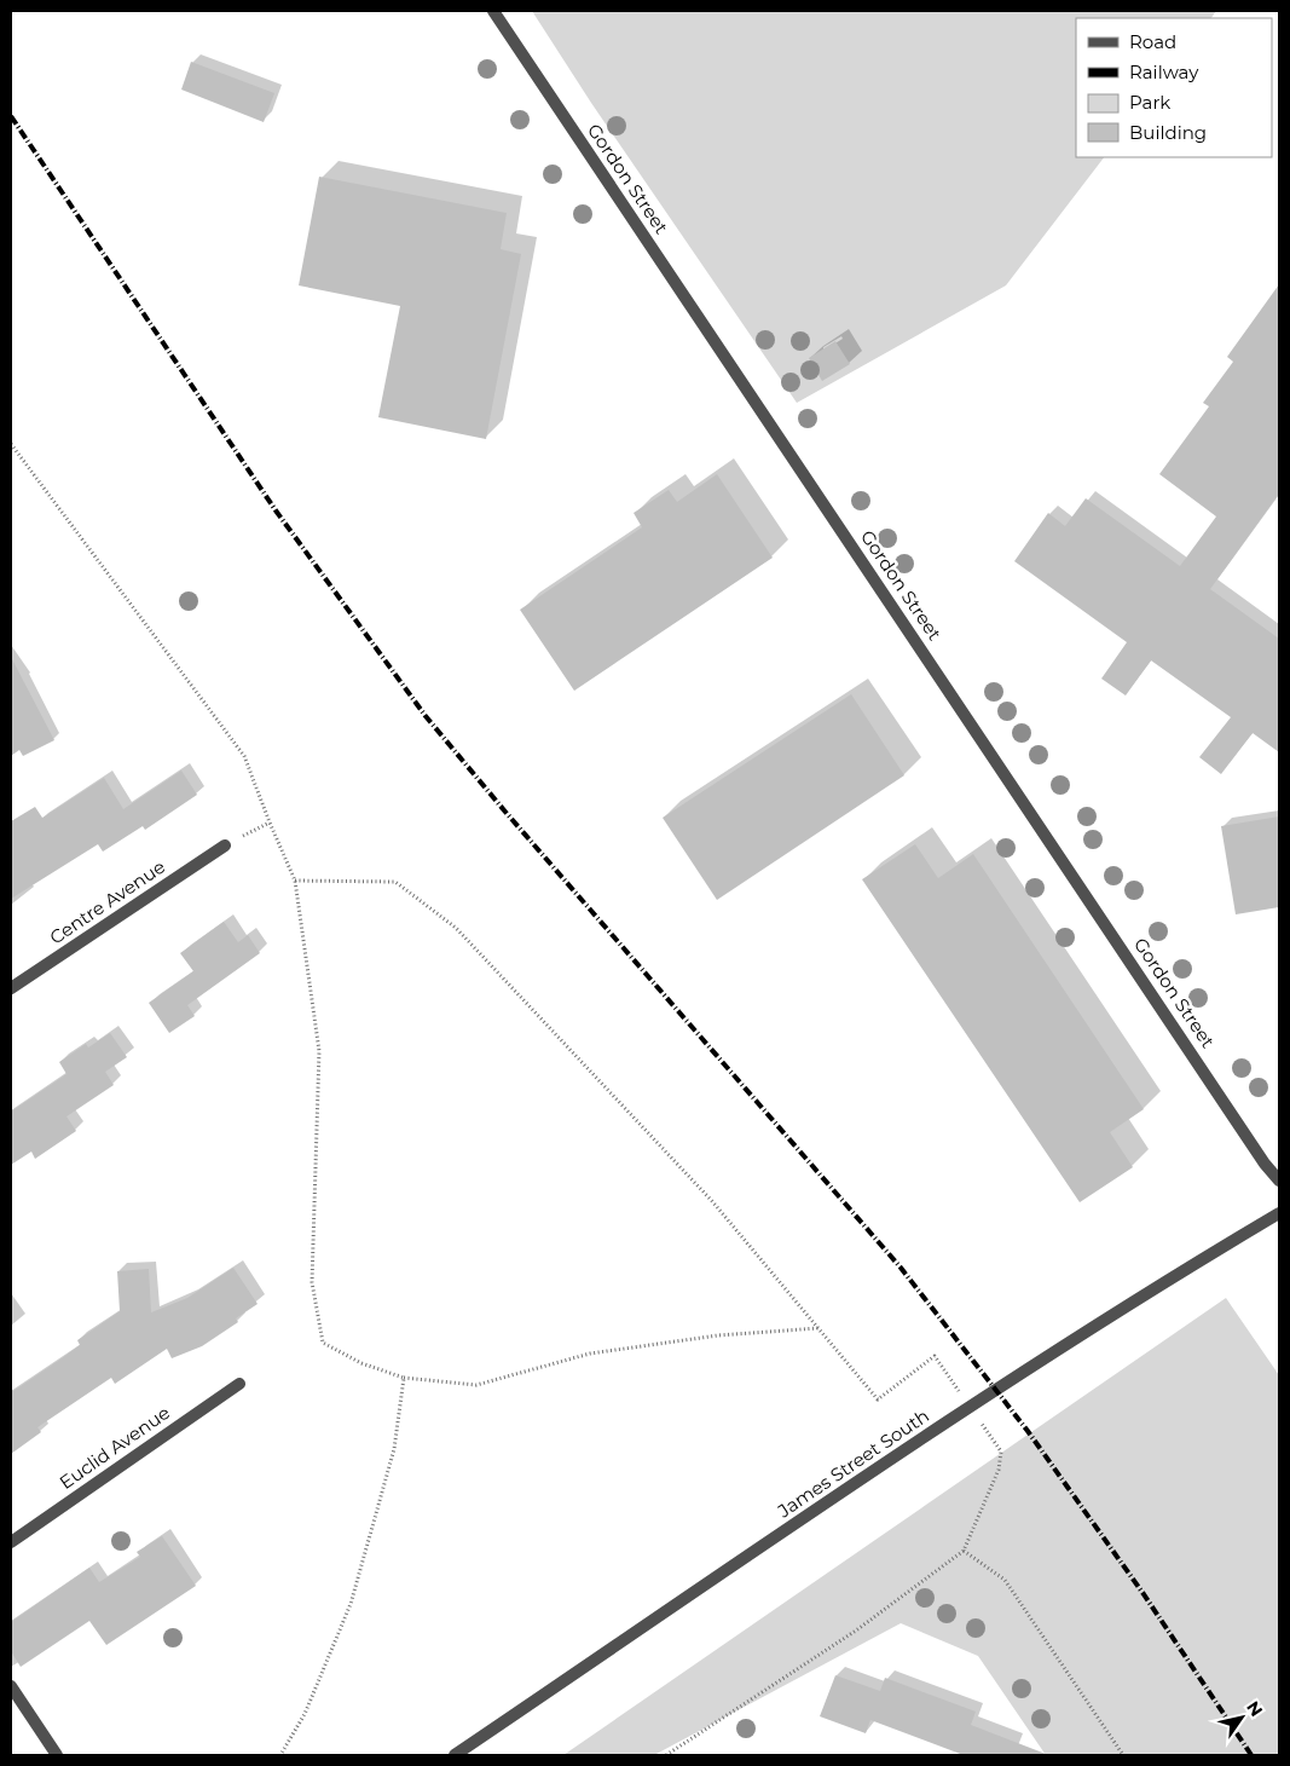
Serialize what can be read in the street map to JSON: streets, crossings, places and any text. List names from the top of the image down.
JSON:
{
  "streets": {
    "street": [
      "Gordon Street",
      "Centre Avenue",
      "Euclid Avenue",
      "James Street South"
    ]
  },
  "legend": [
    "Road",
    "Railway",
    "Park",
    "Building"
  ],
  "north": "top right"
}
